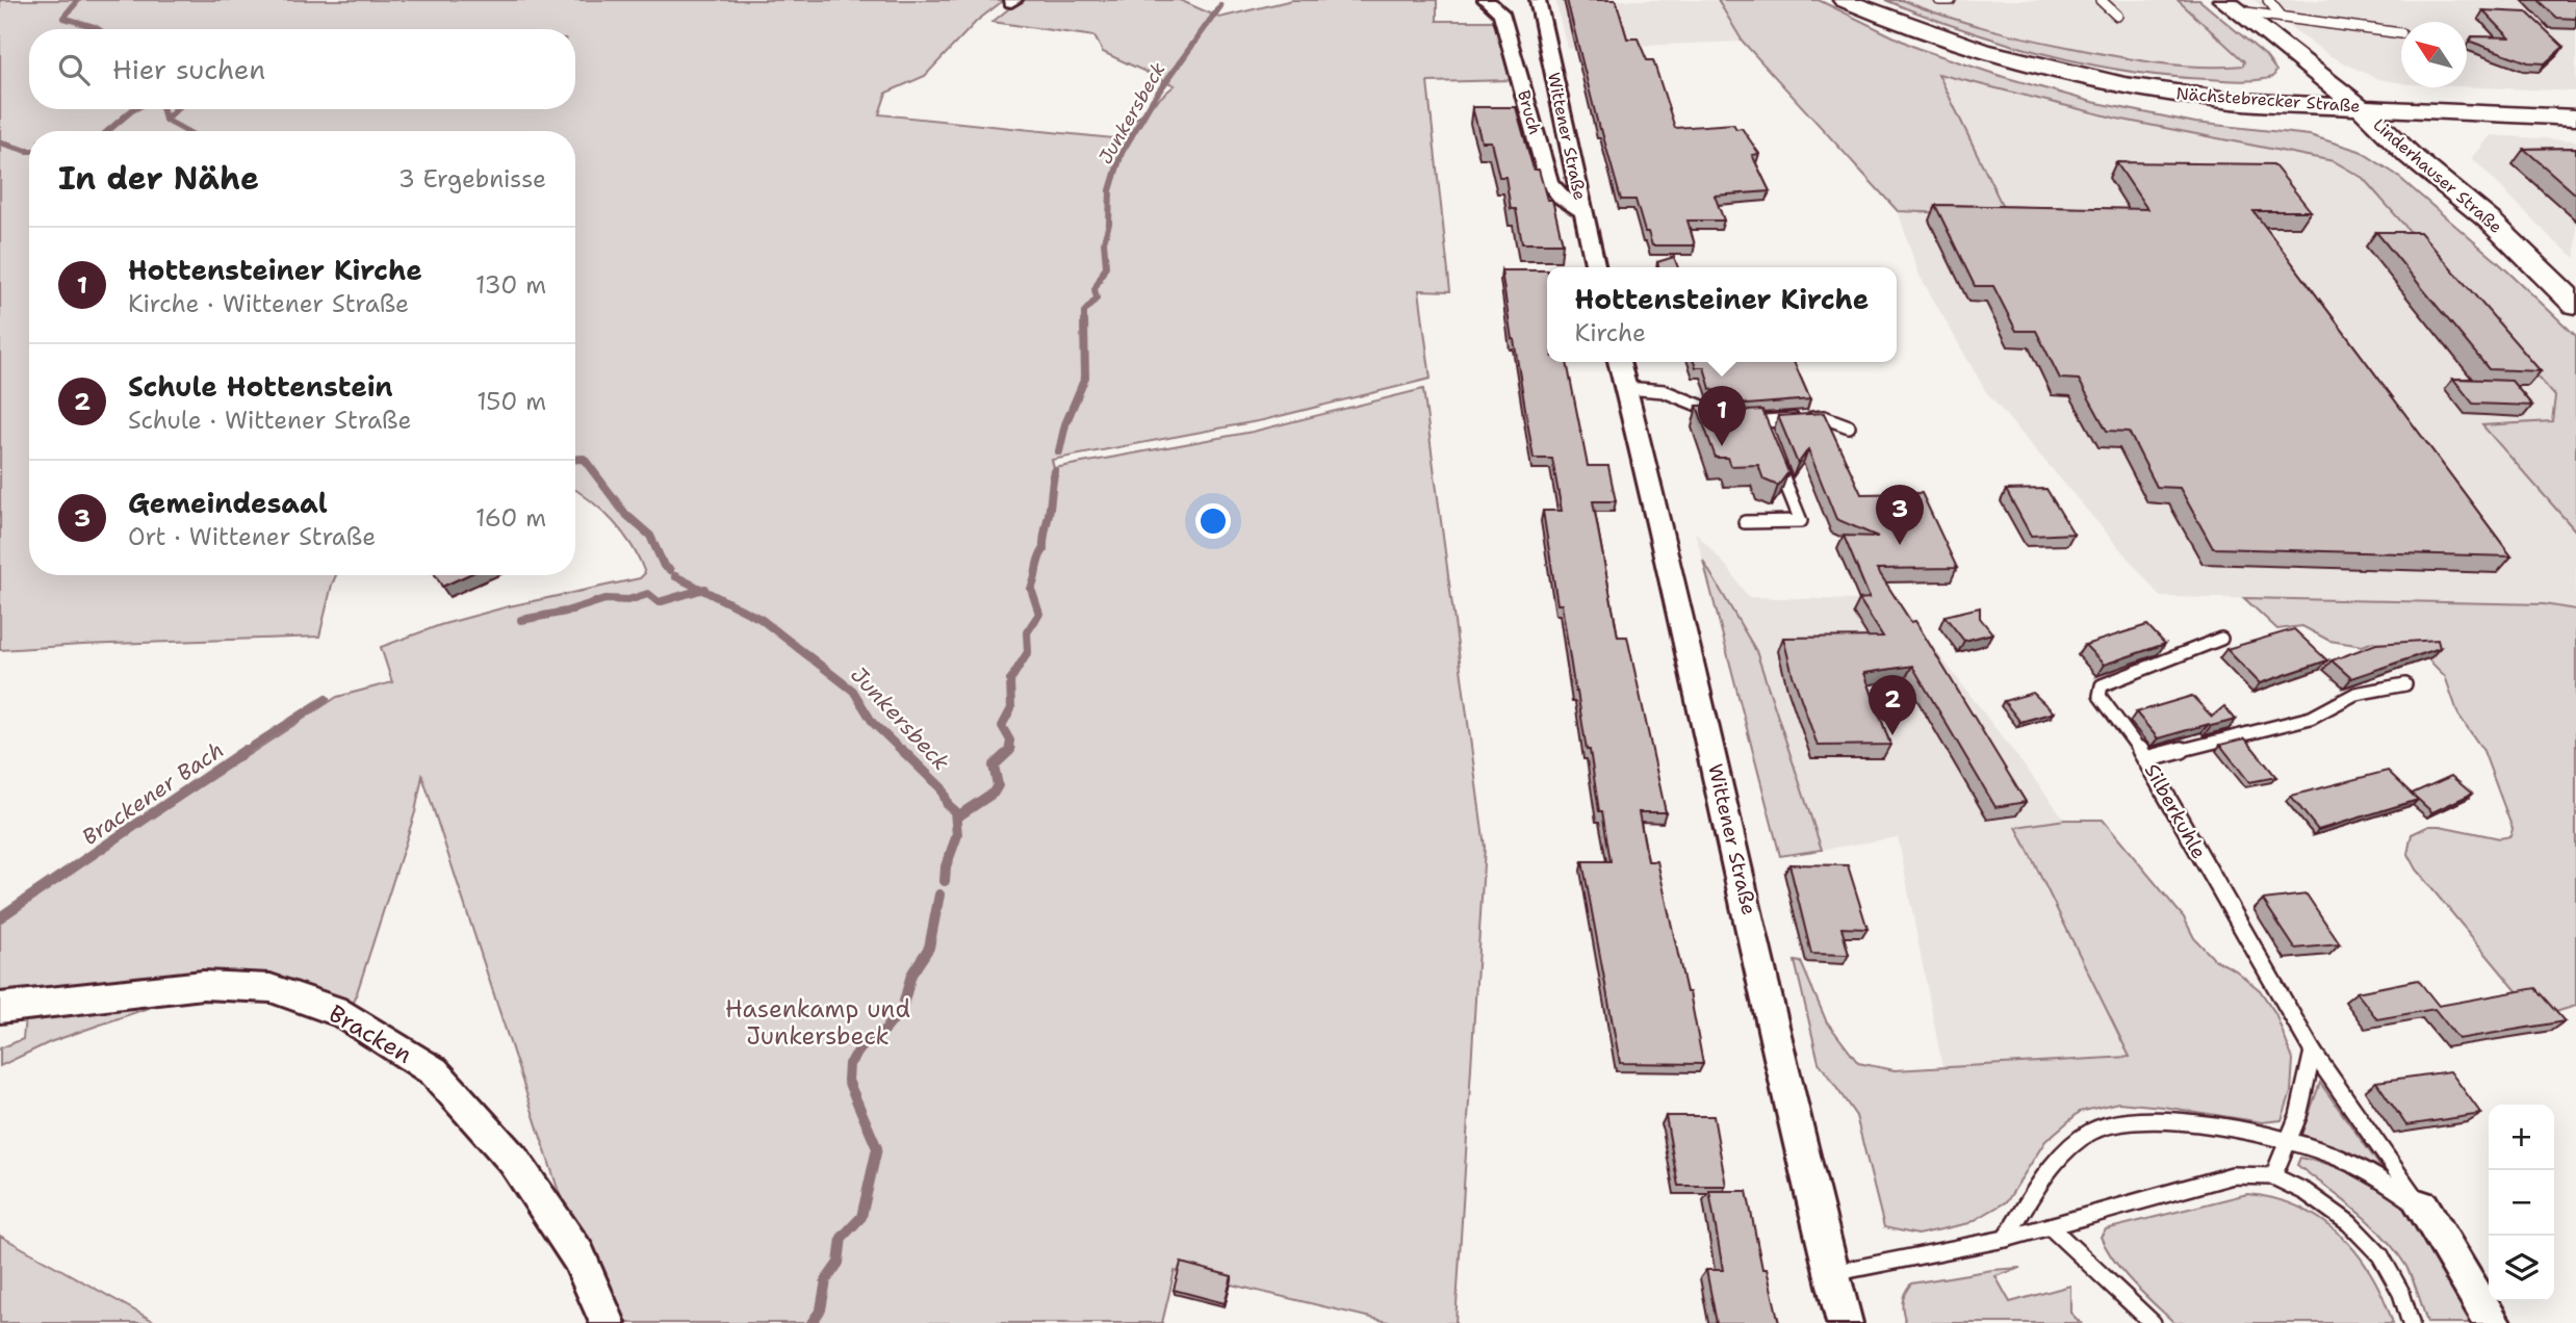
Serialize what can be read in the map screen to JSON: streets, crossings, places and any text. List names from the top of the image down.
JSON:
{
  "streets": {
    "main road": ["Nächstebrecker Straße", "Linderhauser Straße"],
    "street": [
      "Bruch",
      "Wittener Straße",
      "Silberkuhle",
      "Bracken"
    ]
  },
  "crossings": [
    ["Nächstebrecker Straße", "Linderhauser Straße"],
    ["Bruch", "Wittener Straße"]
  ],
  "water": ["Junkersbeck", "Brackener Bach"],
  "parks": ["Hasenkamp und Junkersbeck"],
  "north": "top left",
  "page": {
    "search": "Hier suchen",
    "heading": ["In der Nähe", "3 Ergebnisse"],
    "list": [
      {
        "mark": "1",
        "name": "Hottensteiner Kirche",
        "note": "Kirche · Wittener Straße",
        "value": "130 m"
      },
      {
        "mark": "2",
        "name": "Schule Hottenstein",
        "note": "Schule · Wittener Straße",
        "value": "150 m"
      },
      {
        "mark": "3",
        "name": "Gemeindesaal",
        "note": "Ort · Wittener Straße",
        "value": "160 m"
      }
    ],
    "popup": ["Hottensteiner Kirche", "Kirche"],
    "pins": ["1", "3", "2"],
    "map_buttons": ["+", "−"]
  }
}
